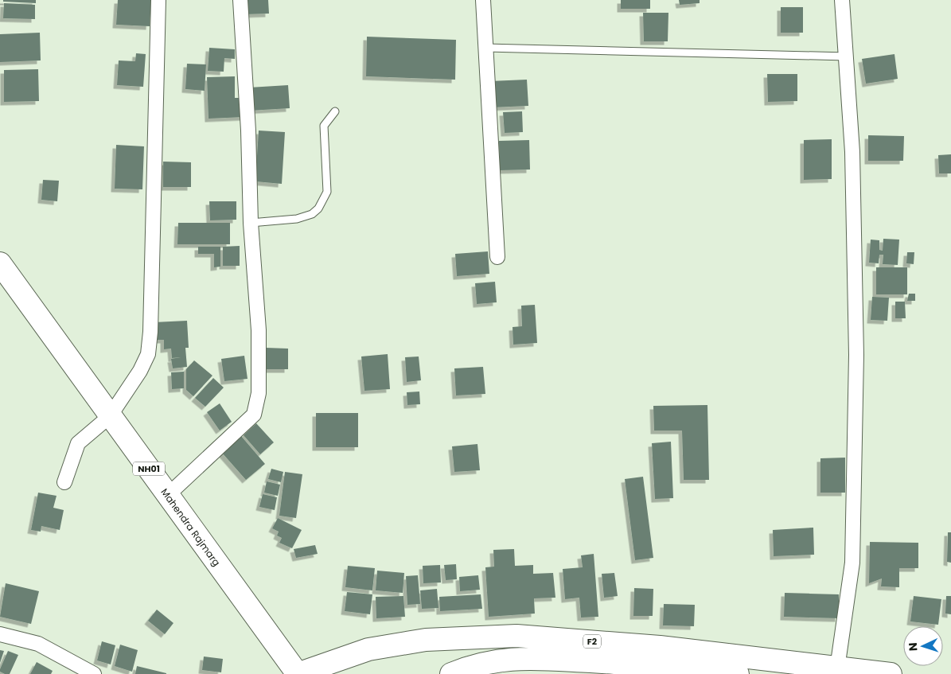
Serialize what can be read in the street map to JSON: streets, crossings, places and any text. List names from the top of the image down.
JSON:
{
  "streets": {
    "main road": ["NH01", "Mahendra Rajmarg", "F2"]
  },
  "crossings": [
    ["Mahendra Rajmarg", "F2"]
  ],
  "north": "left"
}
